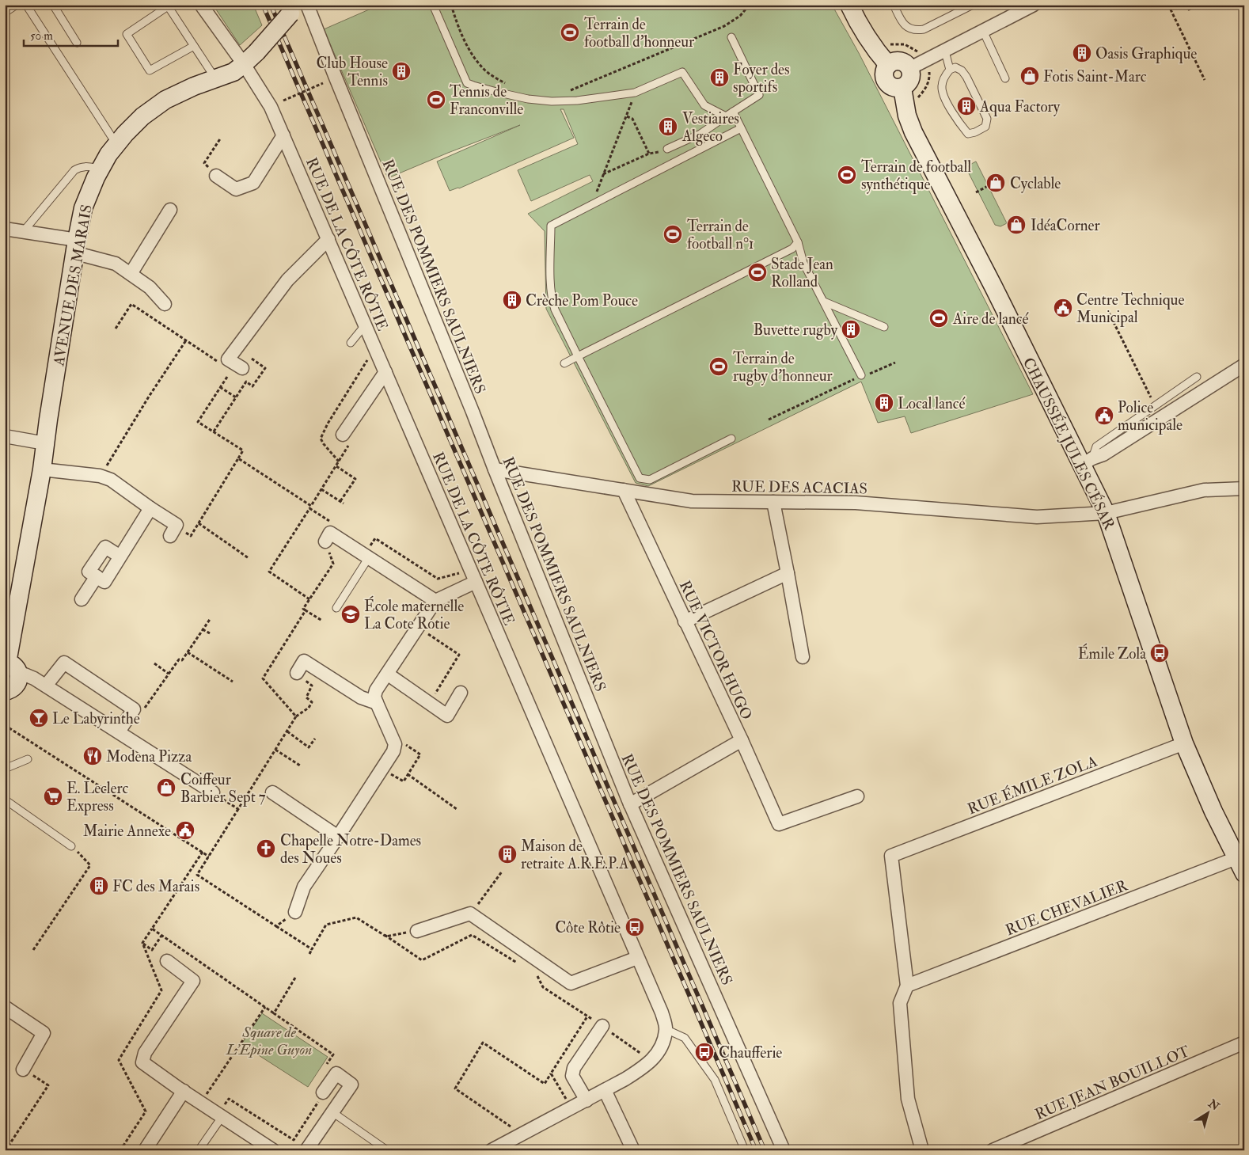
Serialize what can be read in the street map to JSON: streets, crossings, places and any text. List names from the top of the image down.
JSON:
{
  "streets": {
    "street": [
      "RUE DE LA CÔTE RÔTIE",
      "RUE DES POMMIERS SAULNIERS",
      "AVENUE DES MARAIS",
      "CHAUSSÉE JULES CÉSAR",
      "RUE DES ACACIAS",
      "RUE VICTOR HUGO",
      "RUE ÉMILE ZOLA",
      "RUE CHEVALIER",
      "RUE JEAN BOUILLOT"
    ]
  },
  "crossings": [
    ["RUE DE LA CÔTE RÔTIE", "AVENUE DES MARAIS"],
    ["RUE DES POMMIERS SAULNIERS", "RUE DES ACACIAS"],
    ["CHAUSSÉE JULES CÉSAR", "RUE DES ACACIAS"],
    ["CHAUSSÉE JULES CÉSAR", "RUE ÉMILE ZOLA"],
    ["CHAUSSÉE JULES CÉSAR", "RUE CHEVALIER"],
    ["RUE DES ACACIAS", "RUE VICTOR HUGO"],
    ["RUE ÉMILE ZOLA", "RUE CHEVALIER"]
  ],
  "parks": ["Square de L'Epine Guyon"],
  "places": {
    "sports": [
      "Terrain de football d'honneur",
      "Tennis de Franconville",
      "Terrain de football synthétique",
      "Terrain de football n°1",
      "Stade Jean Rolland",
      "Aire de lancé",
      "Terrain de rugby d'honneur"
    ],
    "building": [
      "Oasis Graphique",
      "Club House Tennis",
      "Foyer des sportifs",
      "Aqua Factory",
      "Vestiaires Algeco",
      "Crèche Pom Pouce",
      "Buvette rugby",
      "Local lancé",
      "Maison de retraite A.R.E.P.A",
      "FC des Marais"
    ],
    "shop": [
      "Fotis Saint-Marc",
      "Cyclable",
      "IdéaCorner",
      "Coiffeur Barbier Sept 7"
    ],
    "public building": ["Centre Technique Municipal", "Police municipale", "Mairie Annexe"],
    "school or university": ["École maternelle La Cote Rotie"],
    "bus stop": ["Émile Zola", "Côte Rôtie", "Chaufferie"],
    "bar": ["Le Labyrinthe"],
    "restaurant": ["Modena Pizza"],
    "supermarket": ["E. Leclerc Express"],
    "church": ["Chapelle Notre-Dames des Noues"]
  },
  "scale_bar": "50 m",
  "north": "top right"
}
